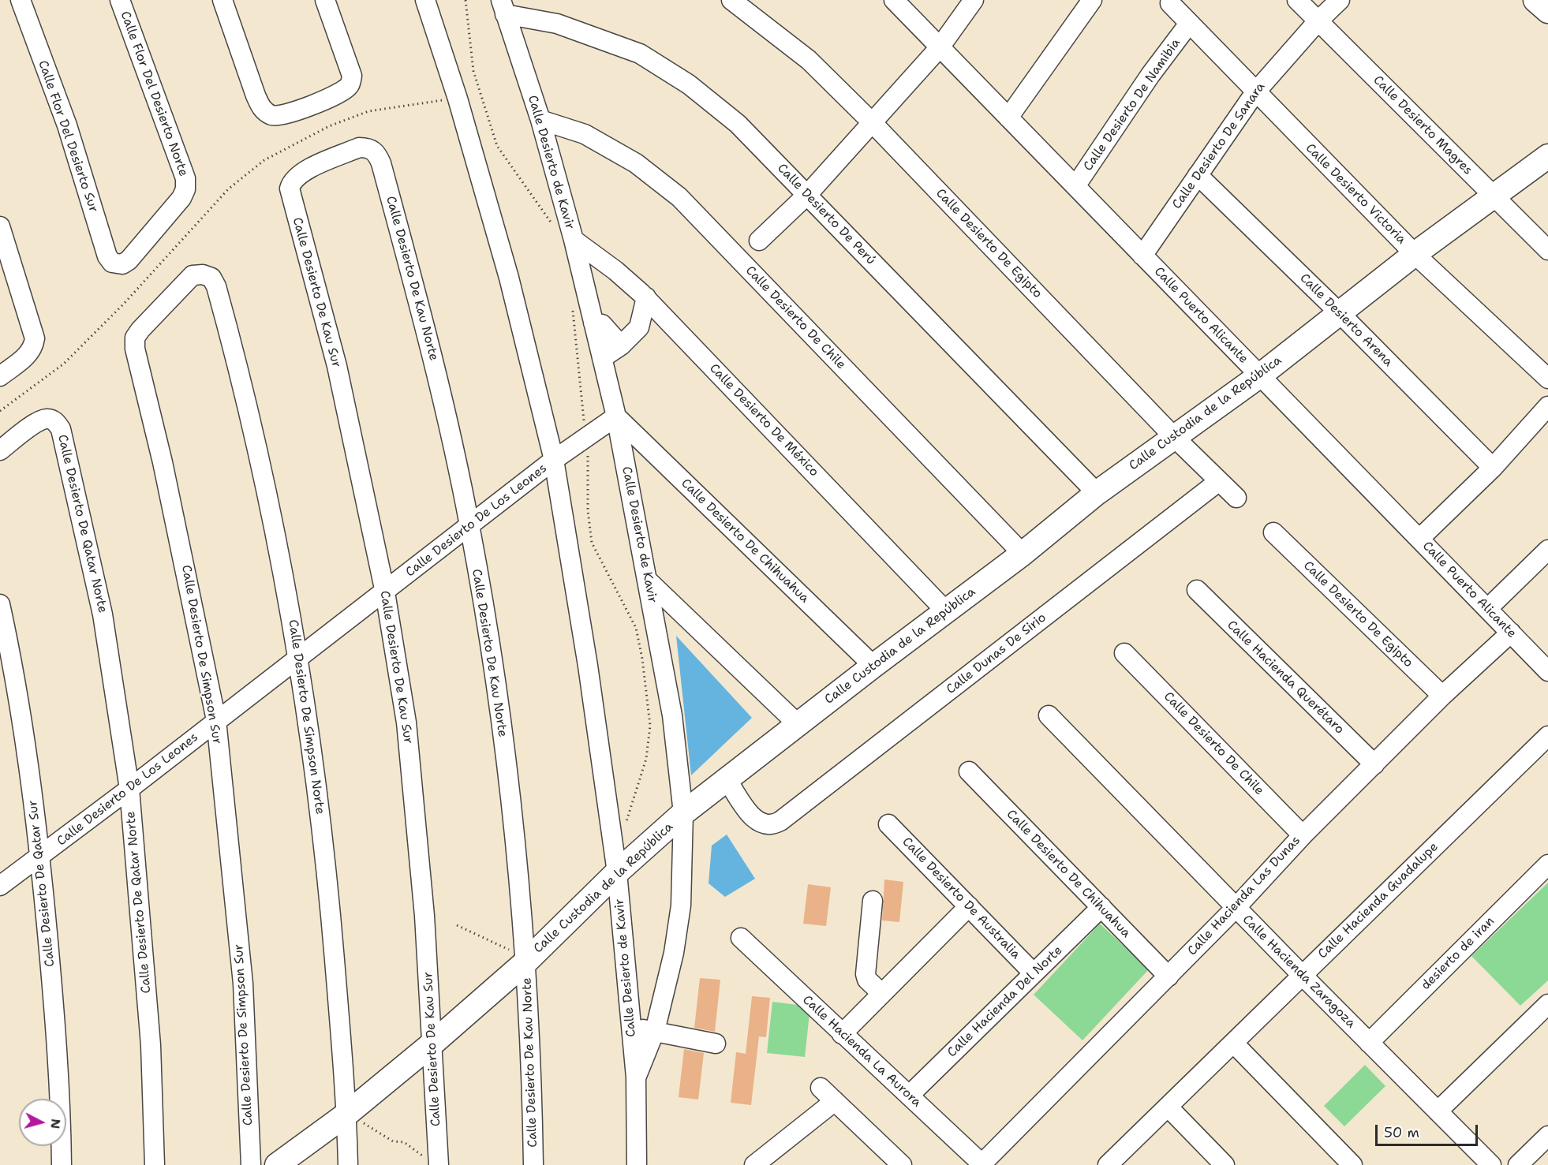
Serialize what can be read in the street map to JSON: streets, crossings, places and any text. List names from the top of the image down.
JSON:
{
  "streets": {
    "main road": ["Calle Custodia de la República"],
    "street": [
      "Calle Flor Del Desierto Norte",
      "Calle Desierto De Namibia",
      "Calle Desierto Magres",
      "Calle Flor Del Desierto Sur",
      "Calle Desierto De Sanara",
      "Calle Desierto de Kavir",
      "Calle Desierto Victoria",
      "Calle Desierto De Perú",
      "Calle Desierto De Egipto",
      "Calle Desierto De Kau Norte",
      "Calle Desierto De Kau Sur",
      "Calle Puerto Alicante",
      "Calle Desierto De Chile",
      "Calle Desierto Arena",
      "Calle Desierto De México",
      "Calle Desierto De Los Leones",
      "Calle Desierto De Qatar Norte",
      "Calle Desierto De Chihuahua",
      "Calle Dunas De Sirio",
      "Calle Desierto De Simpson Sur",
      "Calle Hacienda Querétaro",
      "Calle Desierto De Simpson Norte",
      "Calle Desierto De Qatar Sur",
      "Calle Hacienda Las Dunas",
      "Calle Desierto De Australia",
      "Calle Hacienda Guadalupe",
      "desierto de iran",
      "Calle Hacienda Zaragoza",
      "Calle Hacienda Del Norte",
      "Calle Hacienda La Aurora"
    ]
  },
  "crossings": [
    ["Calle Flor Del Desierto Norte", "Calle Flor Del Desierto Sur"],
    ["Calle Desierto De Namibia", "Calle Desierto Victoria"],
    ["Calle Desierto De Namibia", "Calle Puerto Alicante"],
    ["Calle Desierto Magres", "Calle Desierto De Sanara"],
    ["Calle Desierto Magres", "Calle Custodia de la República"],
    ["Calle Desierto De Sanara", "Calle Desierto Victoria"],
    ["Calle Desierto De Sanara", "Calle Puerto Alicante"],
    ["Calle Desierto De Sanara", "Calle Desierto Arena"],
    ["Calle Desierto de Kavir", "Calle Desierto De Perú"],
    ["Calle Desierto de Kavir", "Calle Desierto De Chile"],
    ["Calle Desierto de Kavir", "Calle Custodia de la República"],
    ["Calle Desierto de Kavir", "Calle Desierto De México"],
    ["Calle Desierto de Kavir", "Calle Desierto De Los Leones"],
    ["Calle Desierto de Kavir", "Calle Desierto De Chihuahua"],
    ["Calle Desierto Victoria", "Calle Custodia de la República"],
    ["Calle Desierto De Perú", "Calle Custodia de la República"],
    ["Calle Desierto De Egipto", "Calle Custodia de la República"],
    ["Calle Desierto De Egipto", "Calle Dunas De Sirio"],
    ["Calle Desierto De Egipto", "Calle Hacienda Las Dunas"],
    ["Calle Desierto De Kau Norte", "Calle Desierto De Kau Sur"],
    ["Calle Desierto De Kau Norte", "Calle Custodia de la República"],
    ["Calle Desierto De Kau Norte", "Calle Desierto De Los Leones"],
    ["Calle Desierto De Kau Sur", "Calle Custodia de la República"],
    ["Calle Desierto De Kau Sur", "Calle Desierto De Los Leones"],
    ["Calle Puerto Alicante", "Calle Custodia de la República"],
    ["Calle Puerto Alicante", "Calle Hacienda Las Dunas"],
    ["Calle Desierto De Chile", "Calle Custodia de la República"],
    ["Calle Desierto De Chile", "Calle Hacienda Las Dunas"],
    ["Calle Desierto Arena", "Calle Custodia de la República"],
    ["Calle Custodia de la República", "Calle Desierto De México"],
    ["Calle Custodia de la República", "Calle Desierto De Chihuahua"],
    ["Calle Custodia de la República", "Calle Dunas De Sirio"],
    ["Calle Custodia de la República", "Calle Desierto De Simpson Norte"],
    ["Calle Desierto De Los Leones", "Calle Desierto De Qatar Norte"],
    ["Calle Desierto De Los Leones", "Calle Desierto De Chihuahua"],
    ["Calle Desierto De Los Leones", "Calle Desierto De Simpson Sur"],
    ["Calle Desierto De Los Leones", "Calle Desierto De Simpson Norte"],
    ["Calle Desierto De Los Leones", "Calle Desierto De Qatar Sur"],
    ["Calle Desierto De Chihuahua", "Calle Hacienda Las Dunas"],
    ["Calle Desierto De Chihuahua", "Calle Hacienda Del Norte"],
    ["Calle Desierto De Simpson Sur", "Calle Desierto De Simpson Norte"],
    ["Calle Hacienda Querétaro", "Calle Hacienda Las Dunas"],
    ["Calle Hacienda Las Dunas", "Calle Hacienda Zaragoza"],
    ["Calle Hacienda Las Dunas", "Calle Hacienda La Aurora"],
    ["Calle Desierto De Australia", "Calle Hacienda Del Norte"],
    ["Calle Hacienda Guadalupe", "Calle Hacienda Zaragoza"],
    ["desierto de iran", "Calle Hacienda Zaragoza"],
    ["Calle Hacienda Del Norte", "Calle Hacienda La Aurora"]
  ],
  "scale_bar": "50 m",
  "north": "right"
}
